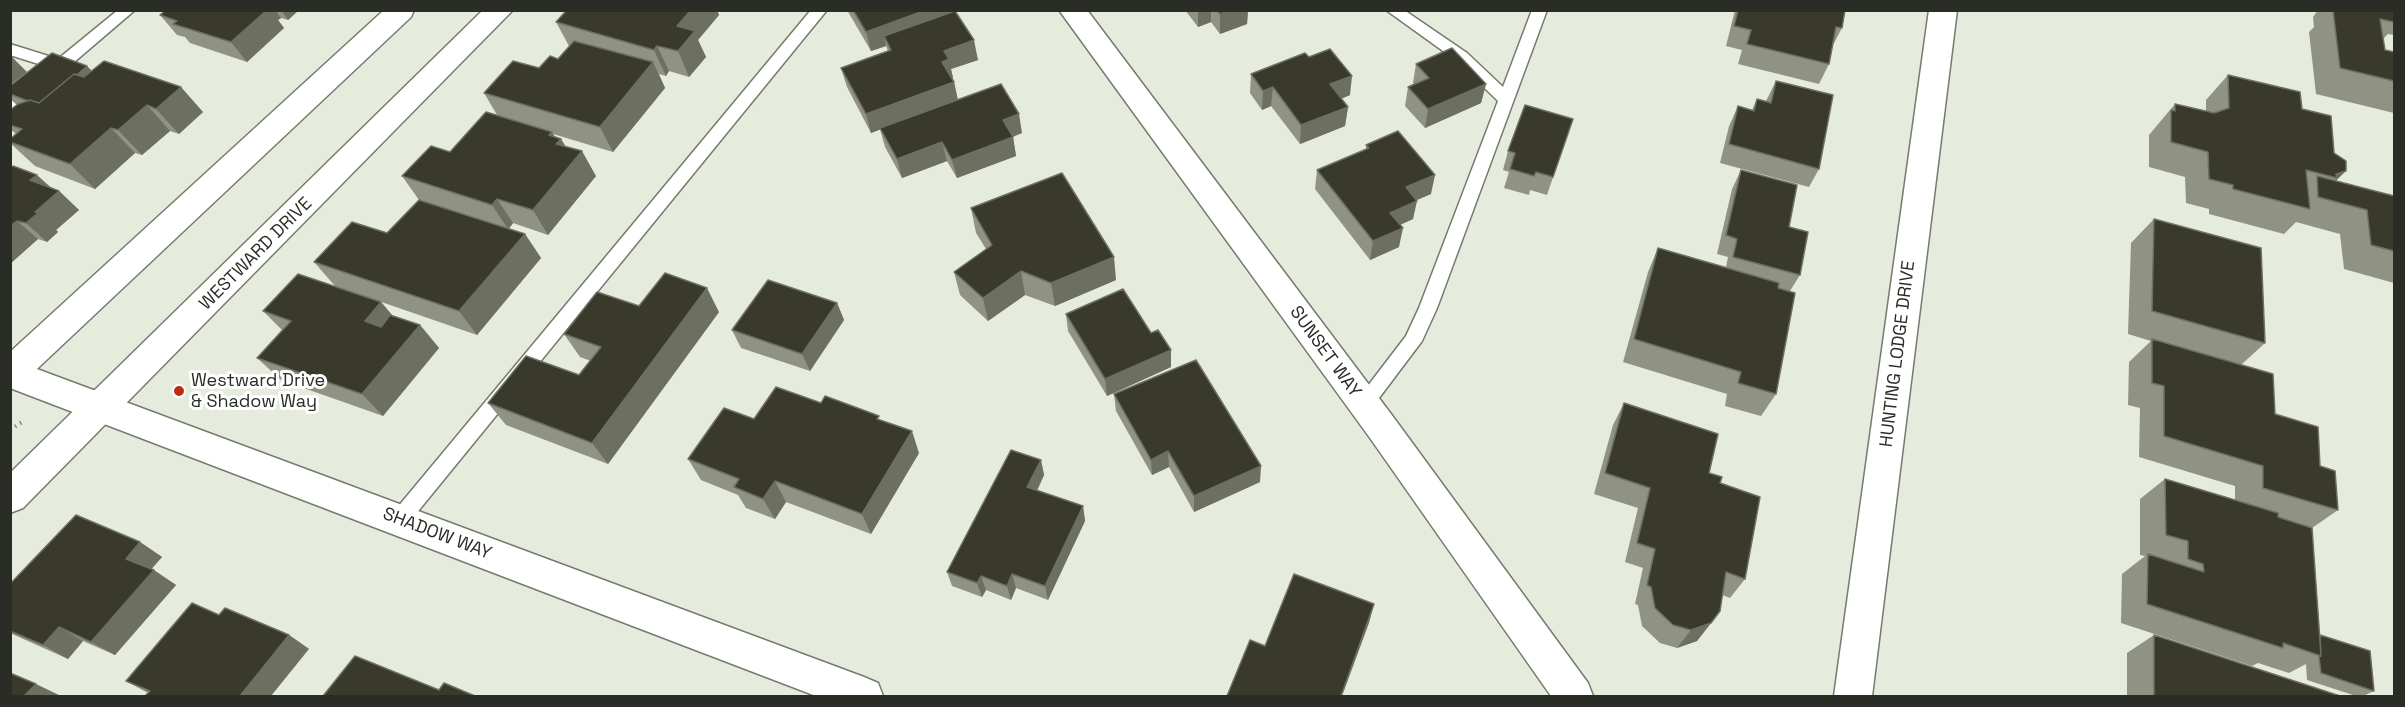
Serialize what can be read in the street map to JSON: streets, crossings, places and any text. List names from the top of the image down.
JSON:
{
  "streets": {
    "street": [
      "WESTWARD DRIVE",
      "SUNSET WAY",
      "HUNTING LODGE DRIVE",
      "SHADOW WAY"
    ]
  },
  "crossings": [
    ["WESTWARD DRIVE", "SHADOW WAY"]
  ],
  "places": ["Westward Drive & Shadow Way"]
}
